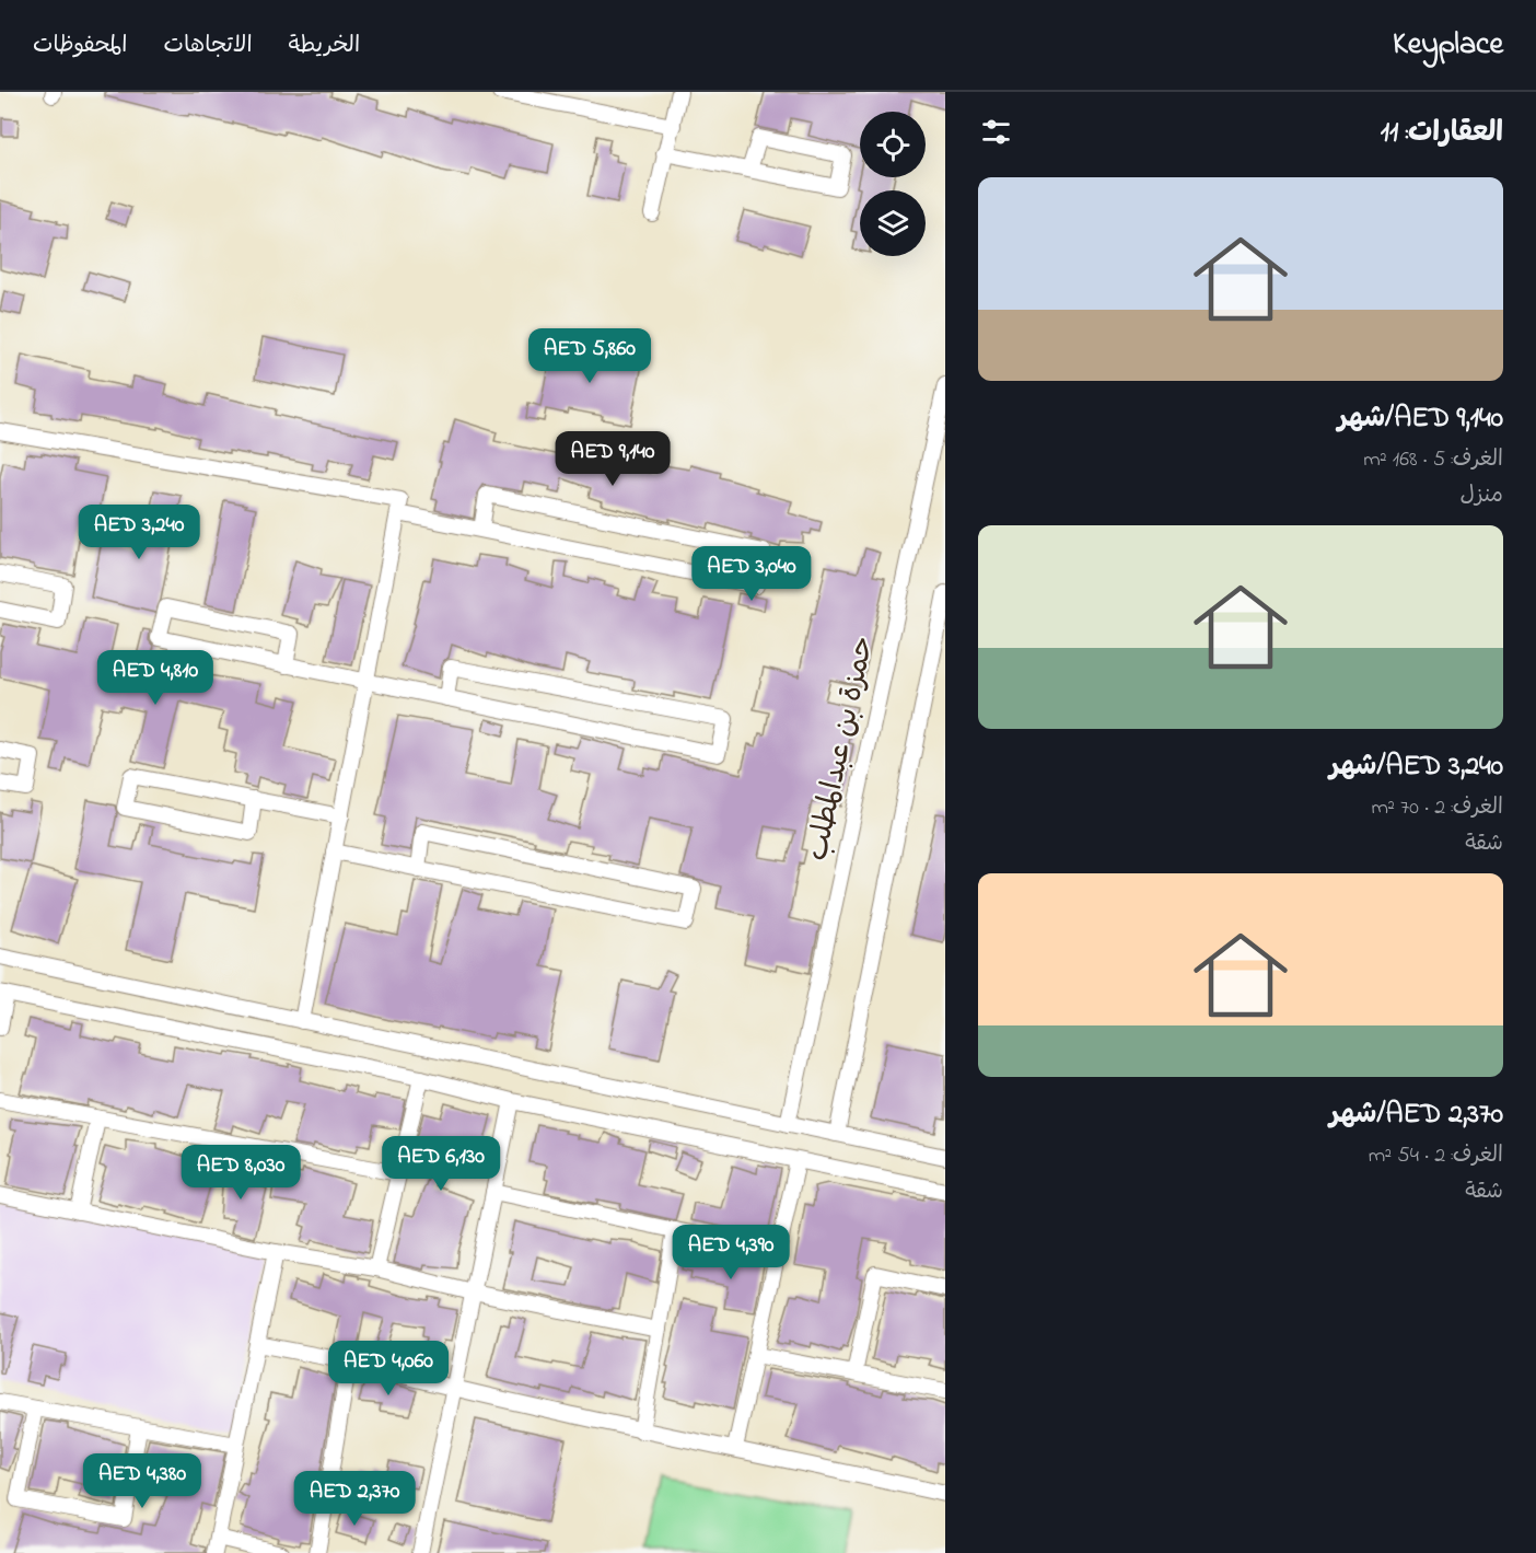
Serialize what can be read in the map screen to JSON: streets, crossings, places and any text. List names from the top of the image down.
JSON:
{
  "streets": {
    "street": ["حمزة بن عبدالمطلب"]
  },
  "page": {
    "header": "Keyplace",
    "nav": ["الخريطة", "الاتجاهات", "المحفوظات"],
    "heading": "العقارات: 11",
    "list": [
      {
        "name": "AED 9,140/شهر",
        "note": "الغرف: 5 · 168 m² · منزل"
      },
      {
        "name": "AED 3,240/شهر",
        "note": "الغرف: 2 · 70 m² · شقة"
      },
      {
        "name": "AED 2,370/شهر",
        "note": "الغرف: 2 · 54 m² · شقة"
      }
    ],
    "price": [
      "AED 5,860",
      "AED 9,140",
      "AED 3,240",
      "AED 3,040",
      "AED 4,810",
      "AED 6,130",
      "AED 8,030",
      "AED 4,390",
      "AED 4,060",
      "AED 4,380",
      "AED 2,370"
    ]
  }
}
